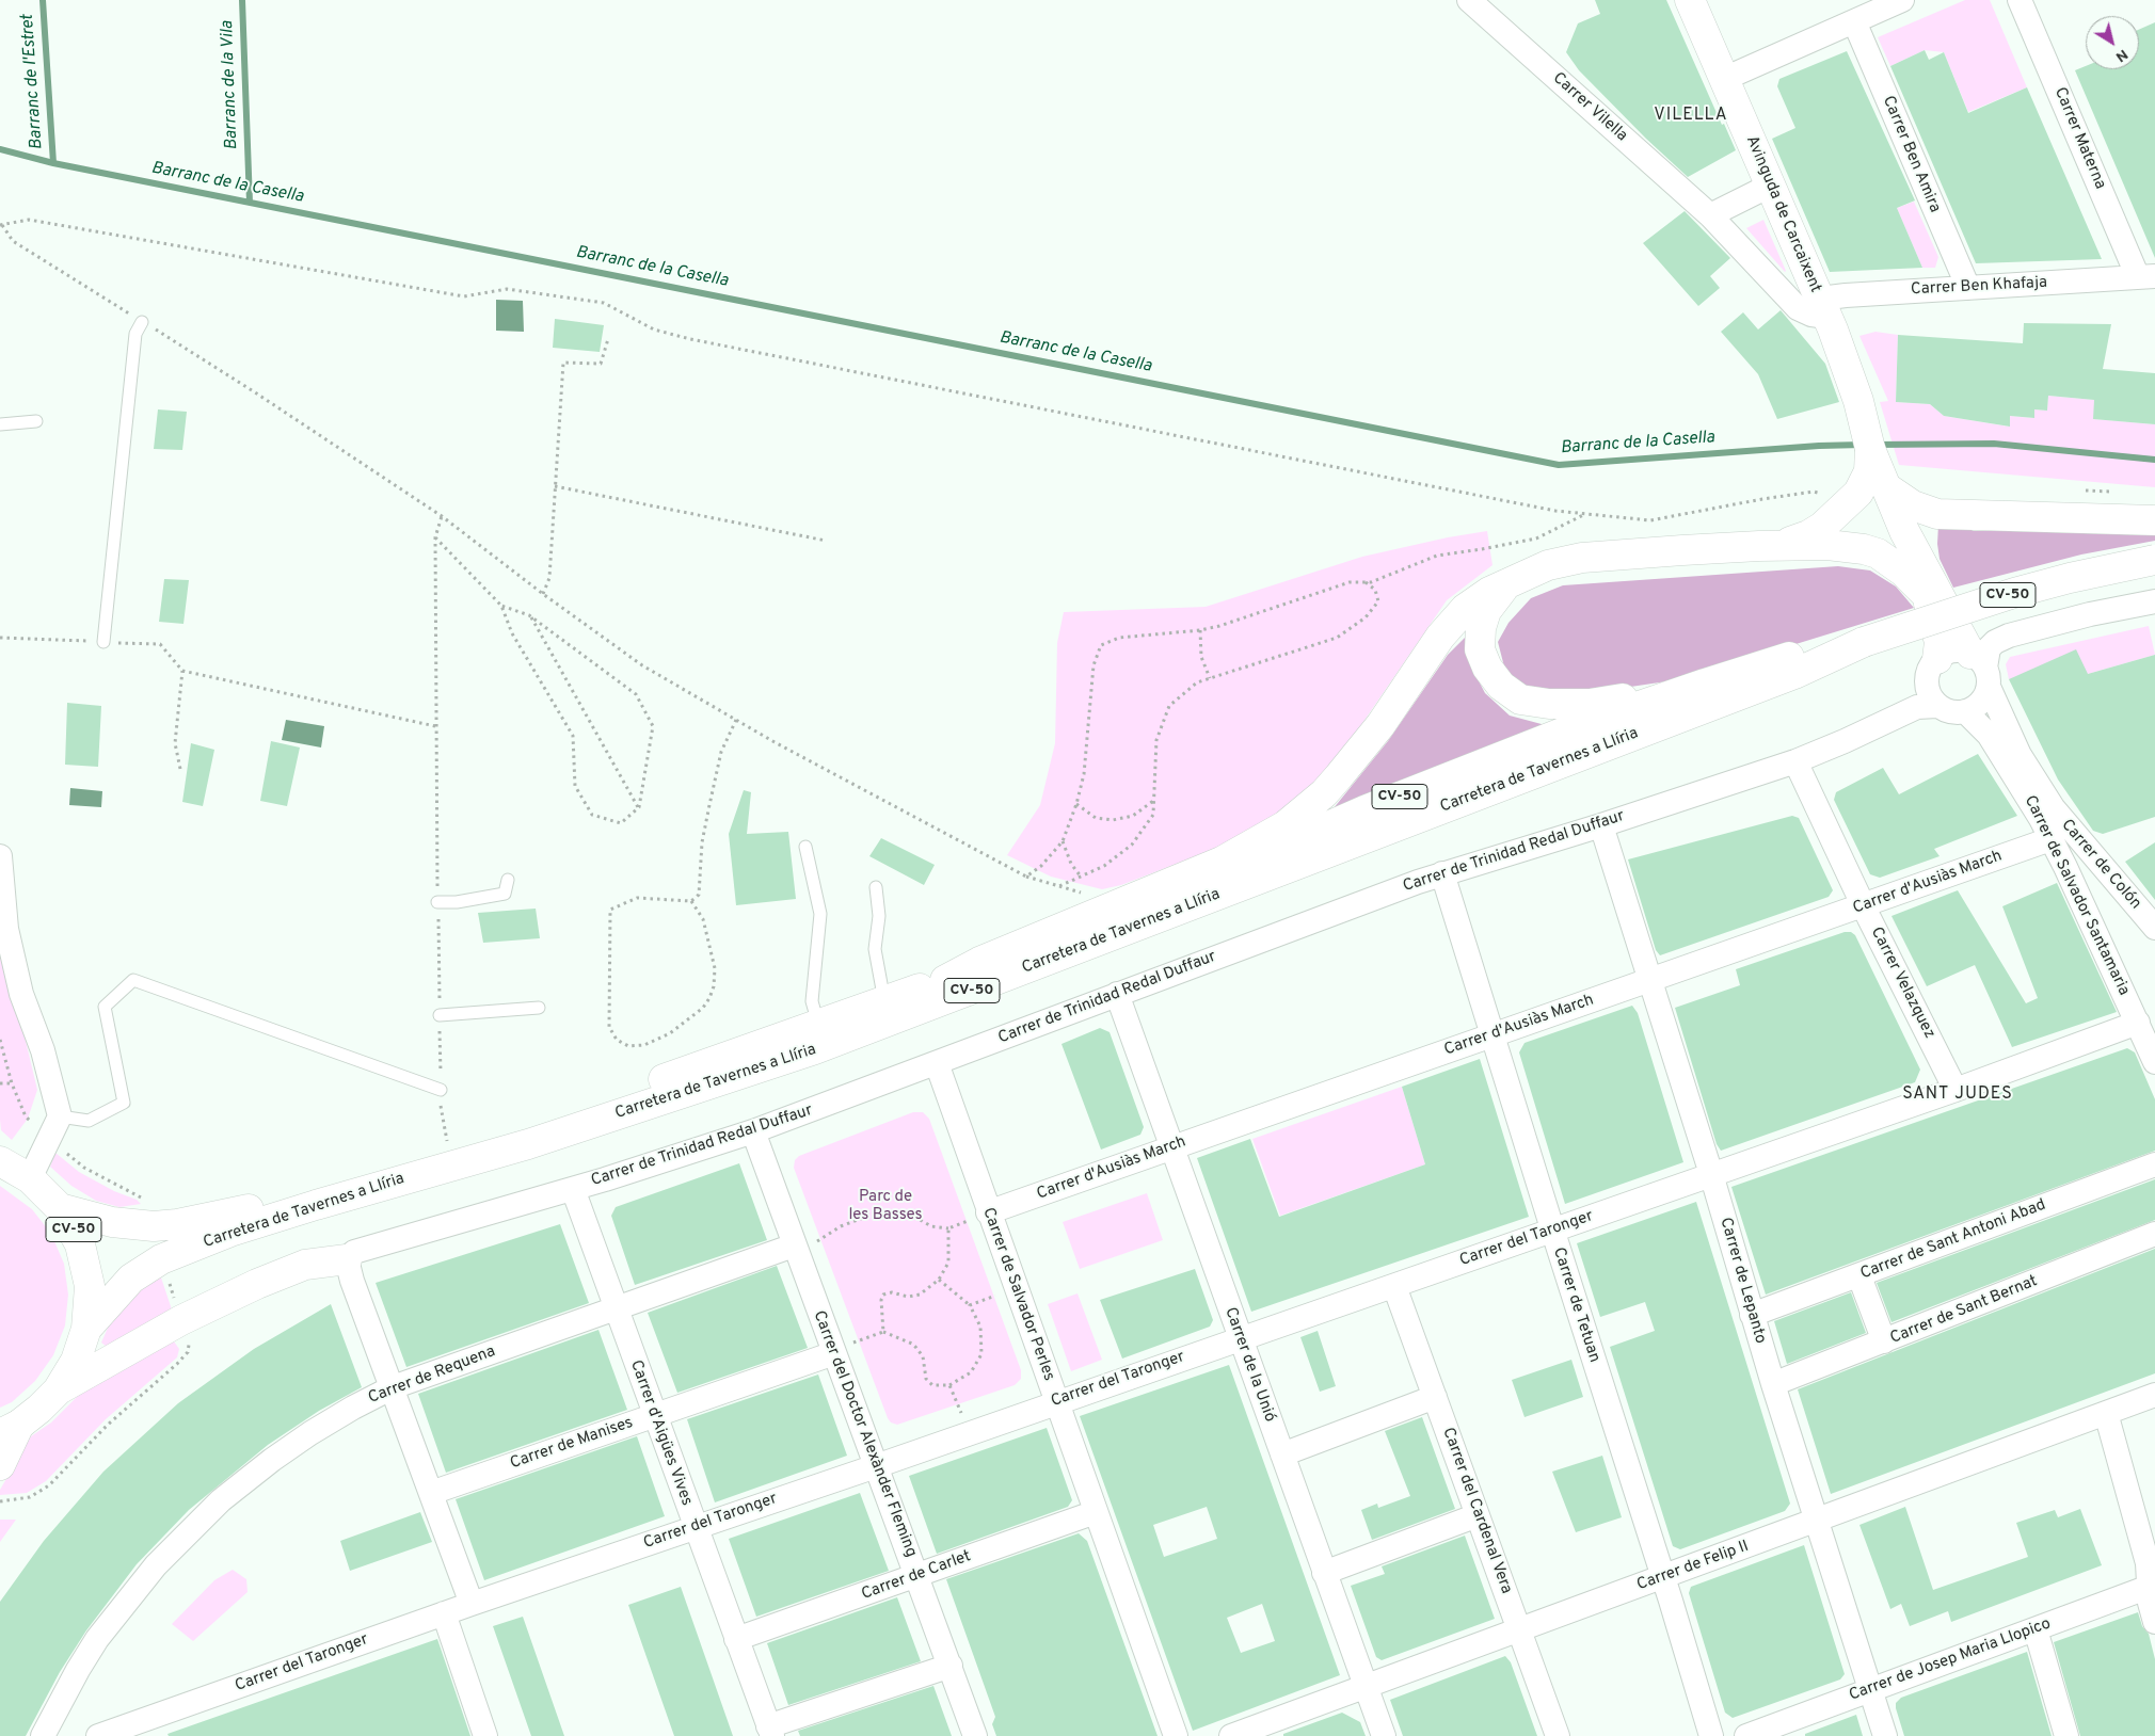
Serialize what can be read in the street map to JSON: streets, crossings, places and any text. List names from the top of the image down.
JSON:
{
  "streets": {
    "main road": ["Avinguda de Carcaixent", "CV-50", "Carretera de Tavernes a Llíria"],
    "street": [
      "Carrer Vilella",
      "Carrer Materna",
      "Carrer Ben Amira",
      "Carrer Ben Khafaja",
      "Carrer de Trinidad Redal Duffaur",
      "Carrer de Colón",
      "Carrer d'Ausiàs March",
      "Carrer de Salvador Santamaria",
      "Carrer Velazquez",
      "Carrer del Taronger",
      "Carrer de Sant Antoni Abad",
      "Carrer de Lepanto",
      "Carrer de Salvador Perles",
      "Carrer de Tetuan",
      "Carrer de Sant Bernat",
      "Carrer de la Unió",
      "Carrer de Requena",
      "Carrer d'Aigües Vives",
      "Carrer del Doctor Alexànder Fleming",
      "Carrer de Manises",
      "Carrer del Cardenal Vera",
      "Carrer de Felip II",
      "Carrer de Carlet",
      "Carrer de Josep Maria Llopico"
    ]
  },
  "crossings": [
    ["Carrer Vilella", "Avinguda de Carcaixent"],
    ["Carrer Vilella", "Carrer Ben Khafaja"],
    ["Carrer Materna", "Carrer Ben Khafaja"],
    ["Carrer Ben Amira", "Carrer Ben Khafaja"],
    ["Avinguda de Carcaixent", "Carrer Ben Khafaja"],
    ["CV-50", "Carretera de Tavernes a Llíria"],
    ["Carrer de Trinidad Redal Duffaur", "Carrer de Colón"],
    ["Carrer de Trinidad Redal Duffaur", "Carrer de Salvador Santamaria"],
    ["Carrer de Trinidad Redal Duffaur", "Carrer Velazquez"],
    ["Carrer de Trinidad Redal Duffaur", "Carrer de Lepanto"],
    ["Carrer de Trinidad Redal Duffaur", "Carrer de Salvador Perles"],
    ["Carrer de Trinidad Redal Duffaur", "Carrer de Tetuan"],
    ["Carrer de Trinidad Redal Duffaur", "Carrer de la Unió"],
    ["Carrer de Trinidad Redal Duffaur", "Carrer d'Aigües Vives"],
    ["Carrer de Trinidad Redal Duffaur", "Carrer del Doctor Alexànder Fleming"],
    ["Carrer de Colón", "Carrer de Salvador Santamaria"],
    ["Carrer d'Ausiàs March", "Carrer de Salvador Santamaria"],
    ["Carrer d'Ausiàs March", "Carrer Velazquez"],
    ["Carrer d'Ausiàs March", "Carrer de Lepanto"],
    ["Carrer d'Ausiàs March", "Carrer de Salvador Perles"],
    ["Carrer d'Ausiàs March", "Carrer de Tetuan"],
    ["Carrer d'Ausiàs March", "Carrer de la Unió"],
    ["Carrer de Salvador Santamaria", "Carrer del Taronger"],
    ["Carrer Velazquez", "Carrer del Taronger"],
    ["Carrer del Taronger", "Carrer de Lepanto"],
    ["Carrer del Taronger", "Carrer de Salvador Perles"],
    ["Carrer del Taronger", "Carrer de Tetuan"],
    ["Carrer del Taronger", "Carrer de la Unió"],
    ["Carrer del Taronger", "Carrer d'Aigües Vives"],
    ["Carrer del Taronger", "Carrer del Doctor Alexànder Fleming"],
    ["Carrer del Taronger", "Carrer del Cardenal Vera"],
    ["Carrer de Sant Antoni Abad", "Carrer de Lepanto"],
    ["Carrer de Lepanto", "Carrer de Sant Bernat"],
    ["Carrer de Lepanto", "Carrer de Felip II"],
    ["Carrer de Lepanto", "Carrer de Josep Maria Llopico"],
    ["Carrer de Salvador Perles", "Carrer de Carlet"],
    ["Carrer de Tetuan", "Carrer de Felip II"],
    ["Carrer de la Unió", "Carrer de Felip II"],
    ["Carrer de Requena", "Carrer d'Aigües Vives"],
    ["Carrer de Requena", "Carrer del Doctor Alexànder Fleming"],
    ["Carrer d'Aigües Vives", "Carrer de Manises"],
    ["Carrer d'Aigües Vives", "Carrer de Carlet"],
    ["Carrer del Doctor Alexànder Fleming", "Carrer de Manises"],
    ["Carrer del Doctor Alexànder Fleming", "Carrer de Carlet"],
    ["Carrer del Cardenal Vera", "Carrer de Felip II"]
  ],
  "districts": ["VILELLA", "SANT JUDES"],
  "water": ["Barranc de l'Estret", "Barranc de la Vila", "Barranc de la Casella"],
  "parks": ["Parc de les Basses"],
  "north": "bottom right"
}
